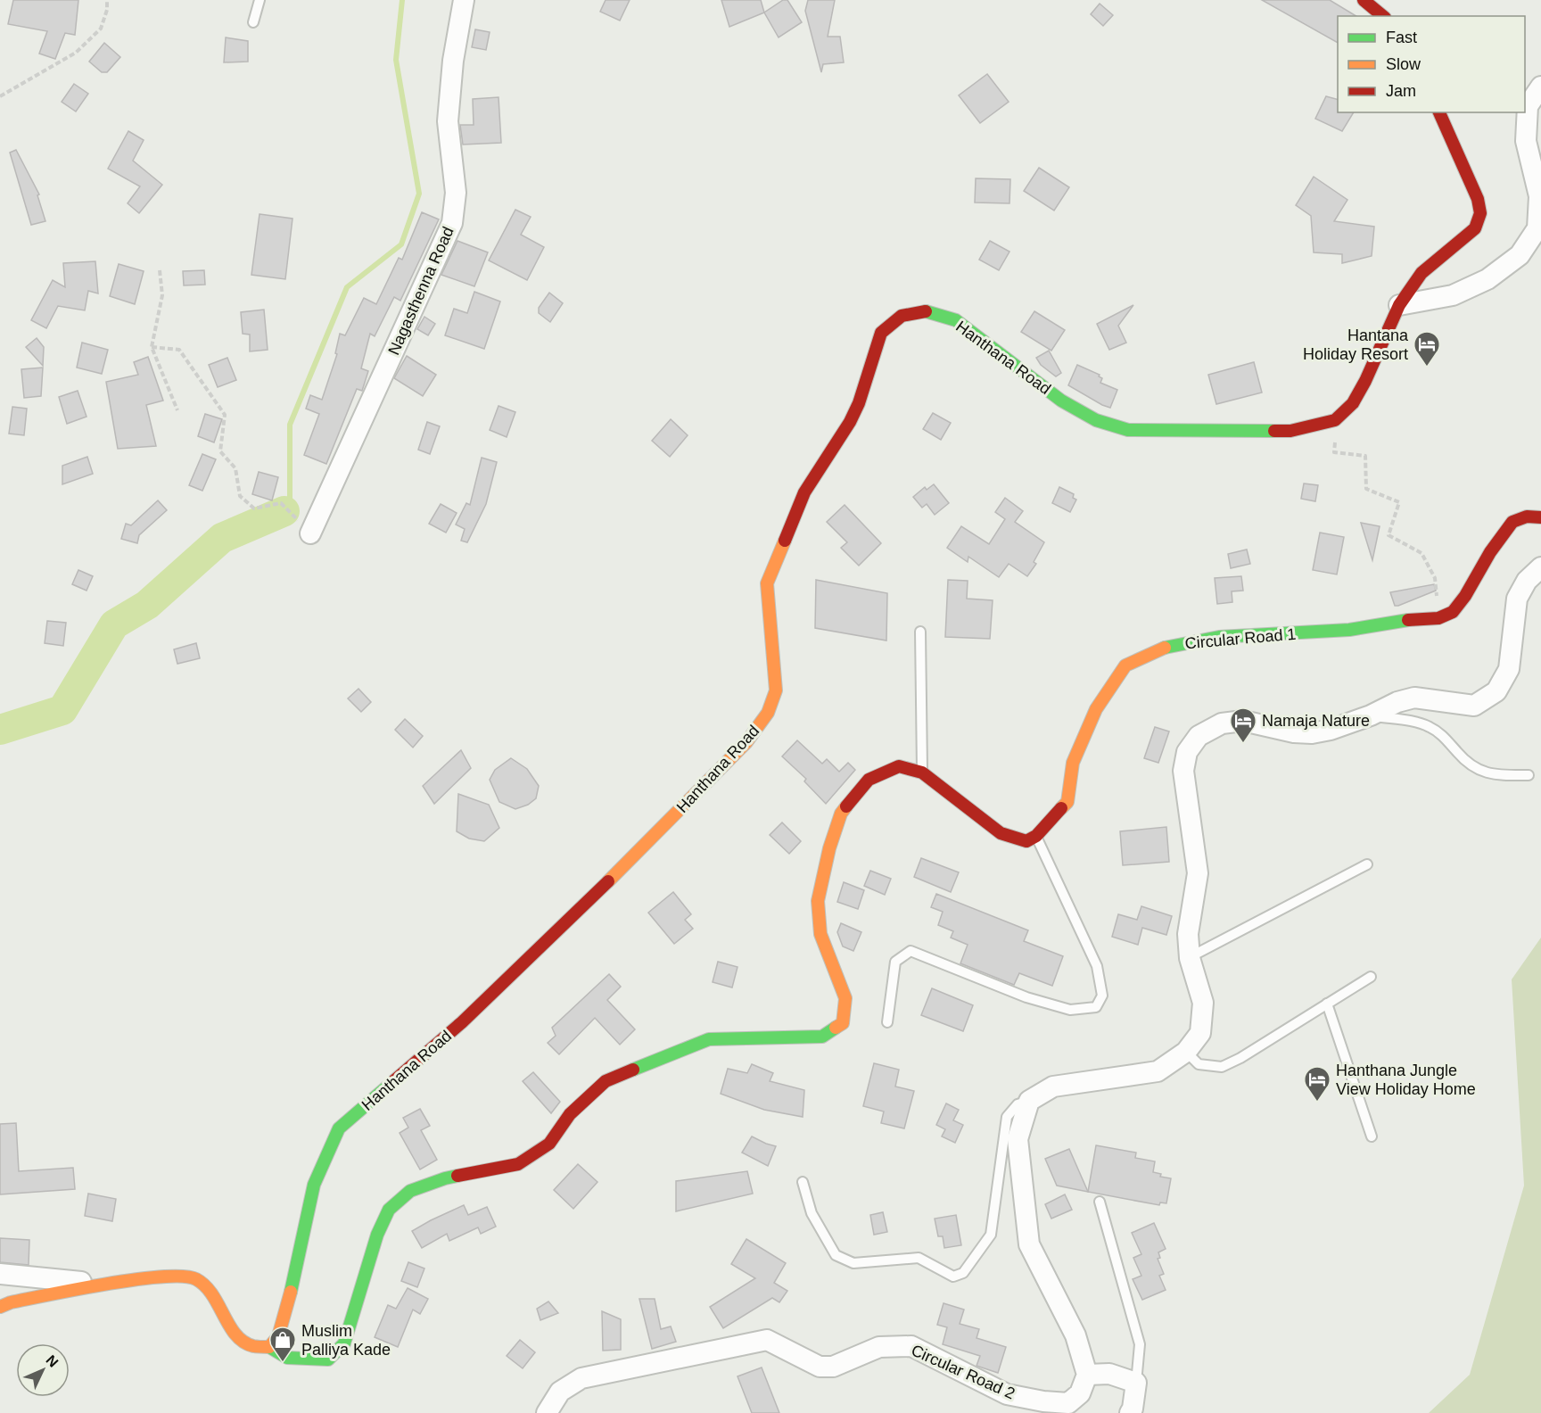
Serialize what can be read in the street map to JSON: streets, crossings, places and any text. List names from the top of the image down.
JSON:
{
  "streets": {
    "street": [
      "Nagasthenna Road",
      "Hanthana Road",
      "Circular Road 1",
      "Circular Road 2"
    ]
  },
  "places": {
    "hotel": ["Hantana Holiday Resort", "Namaja Nature", "Hanthana Jungle View Holiday Home"],
    "shop": ["Muslim Palliya Kade"]
  },
  "legend": ["Fast", "Slow", "Jam"],
  "north": "top right"
}
